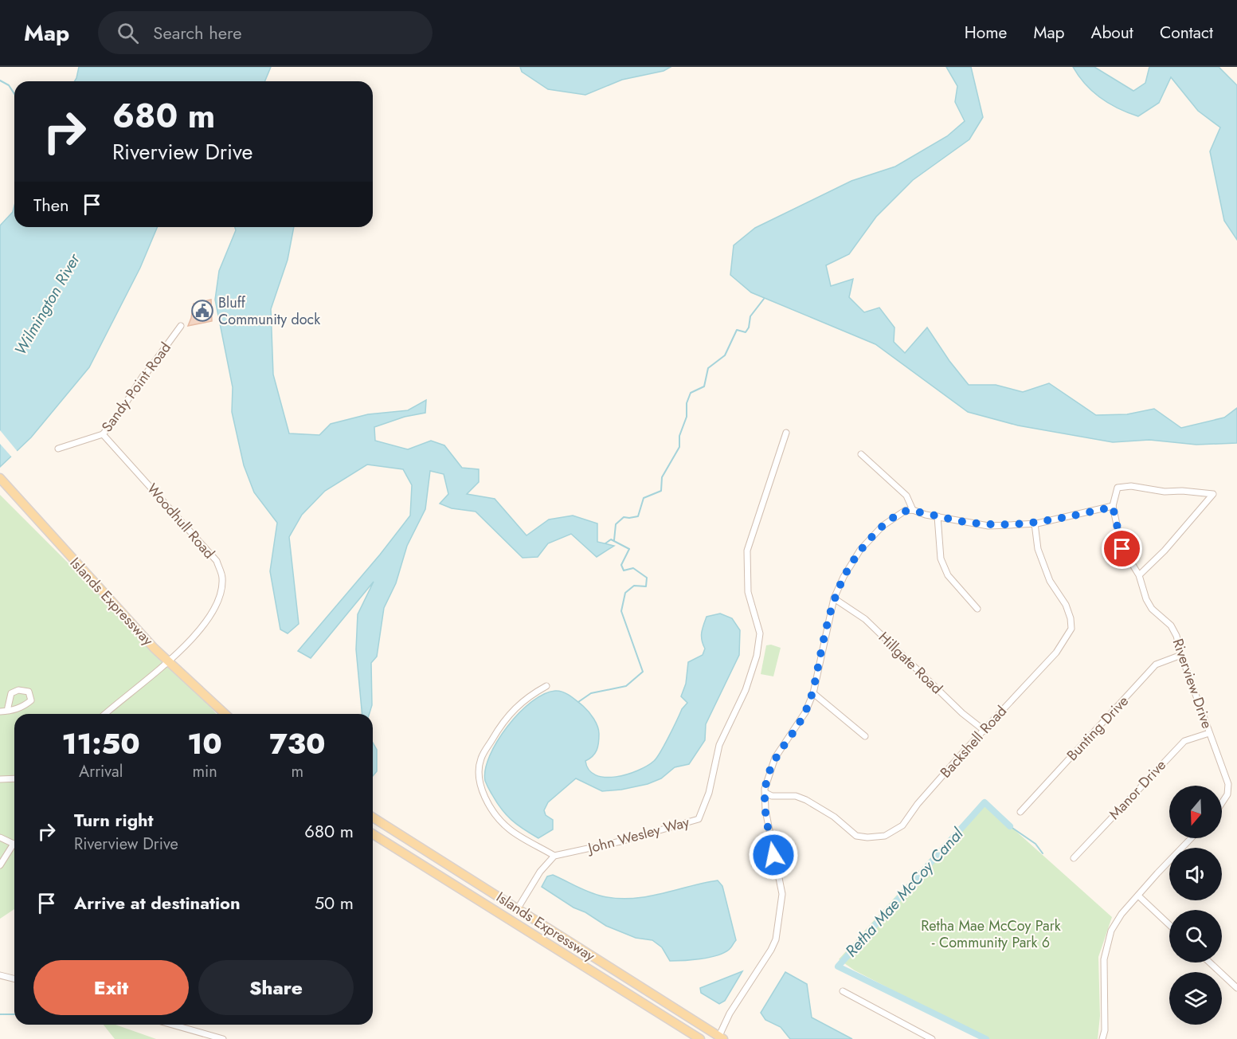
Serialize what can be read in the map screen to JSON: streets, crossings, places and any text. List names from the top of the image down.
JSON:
{
  "streets": {
    "main road": ["Islands Expressway"],
    "street": [
      "Sandy Point Road",
      "Woodhull Road",
      "Hillgate Road",
      "Riverview Drive",
      "Bunting Drive",
      "Backshell Road",
      "Manor Drive",
      "John Wesley Way"
    ]
  },
  "crossings": [
    ["Sandy Point Road", "Woodhull Road"],
    ["Woodhull Road", "Islands Expressway"],
    ["Hillgate Road", "Backshell Road"],
    ["Riverview Drive", "Bunting Drive"],
    ["Riverview Drive", "Manor Drive"]
  ],
  "water": ["Wilmington River", "Retha Mae McCoy Canal"],
  "parks": ["Retha Mae McCoy Park - Community Park 6"],
  "places": {
    "public building": ["Bluff Community dock"]
  },
  "north": "bottom",
  "page": {
    "header": "Map",
    "search": "Search here",
    "nav": [
      "Home",
      "Map",
      "About",
      "Contact"
    ],
    "turn": ["680 m", "Riverview Drive"],
    "then": "Then",
    "eta": [
      "11:50",
      "Arrival",
      "10",
      "min",
      "730",
      "m"
    ],
    "list": [
      {
        "name": "Turn right",
        "note": "Riverview Drive",
        "value": "680 m"
      },
      {
        "name": "Arrive at destination",
        "value": "50 m"
      }
    ],
    "buttons": ["Exit", "Share"]
  }
}
